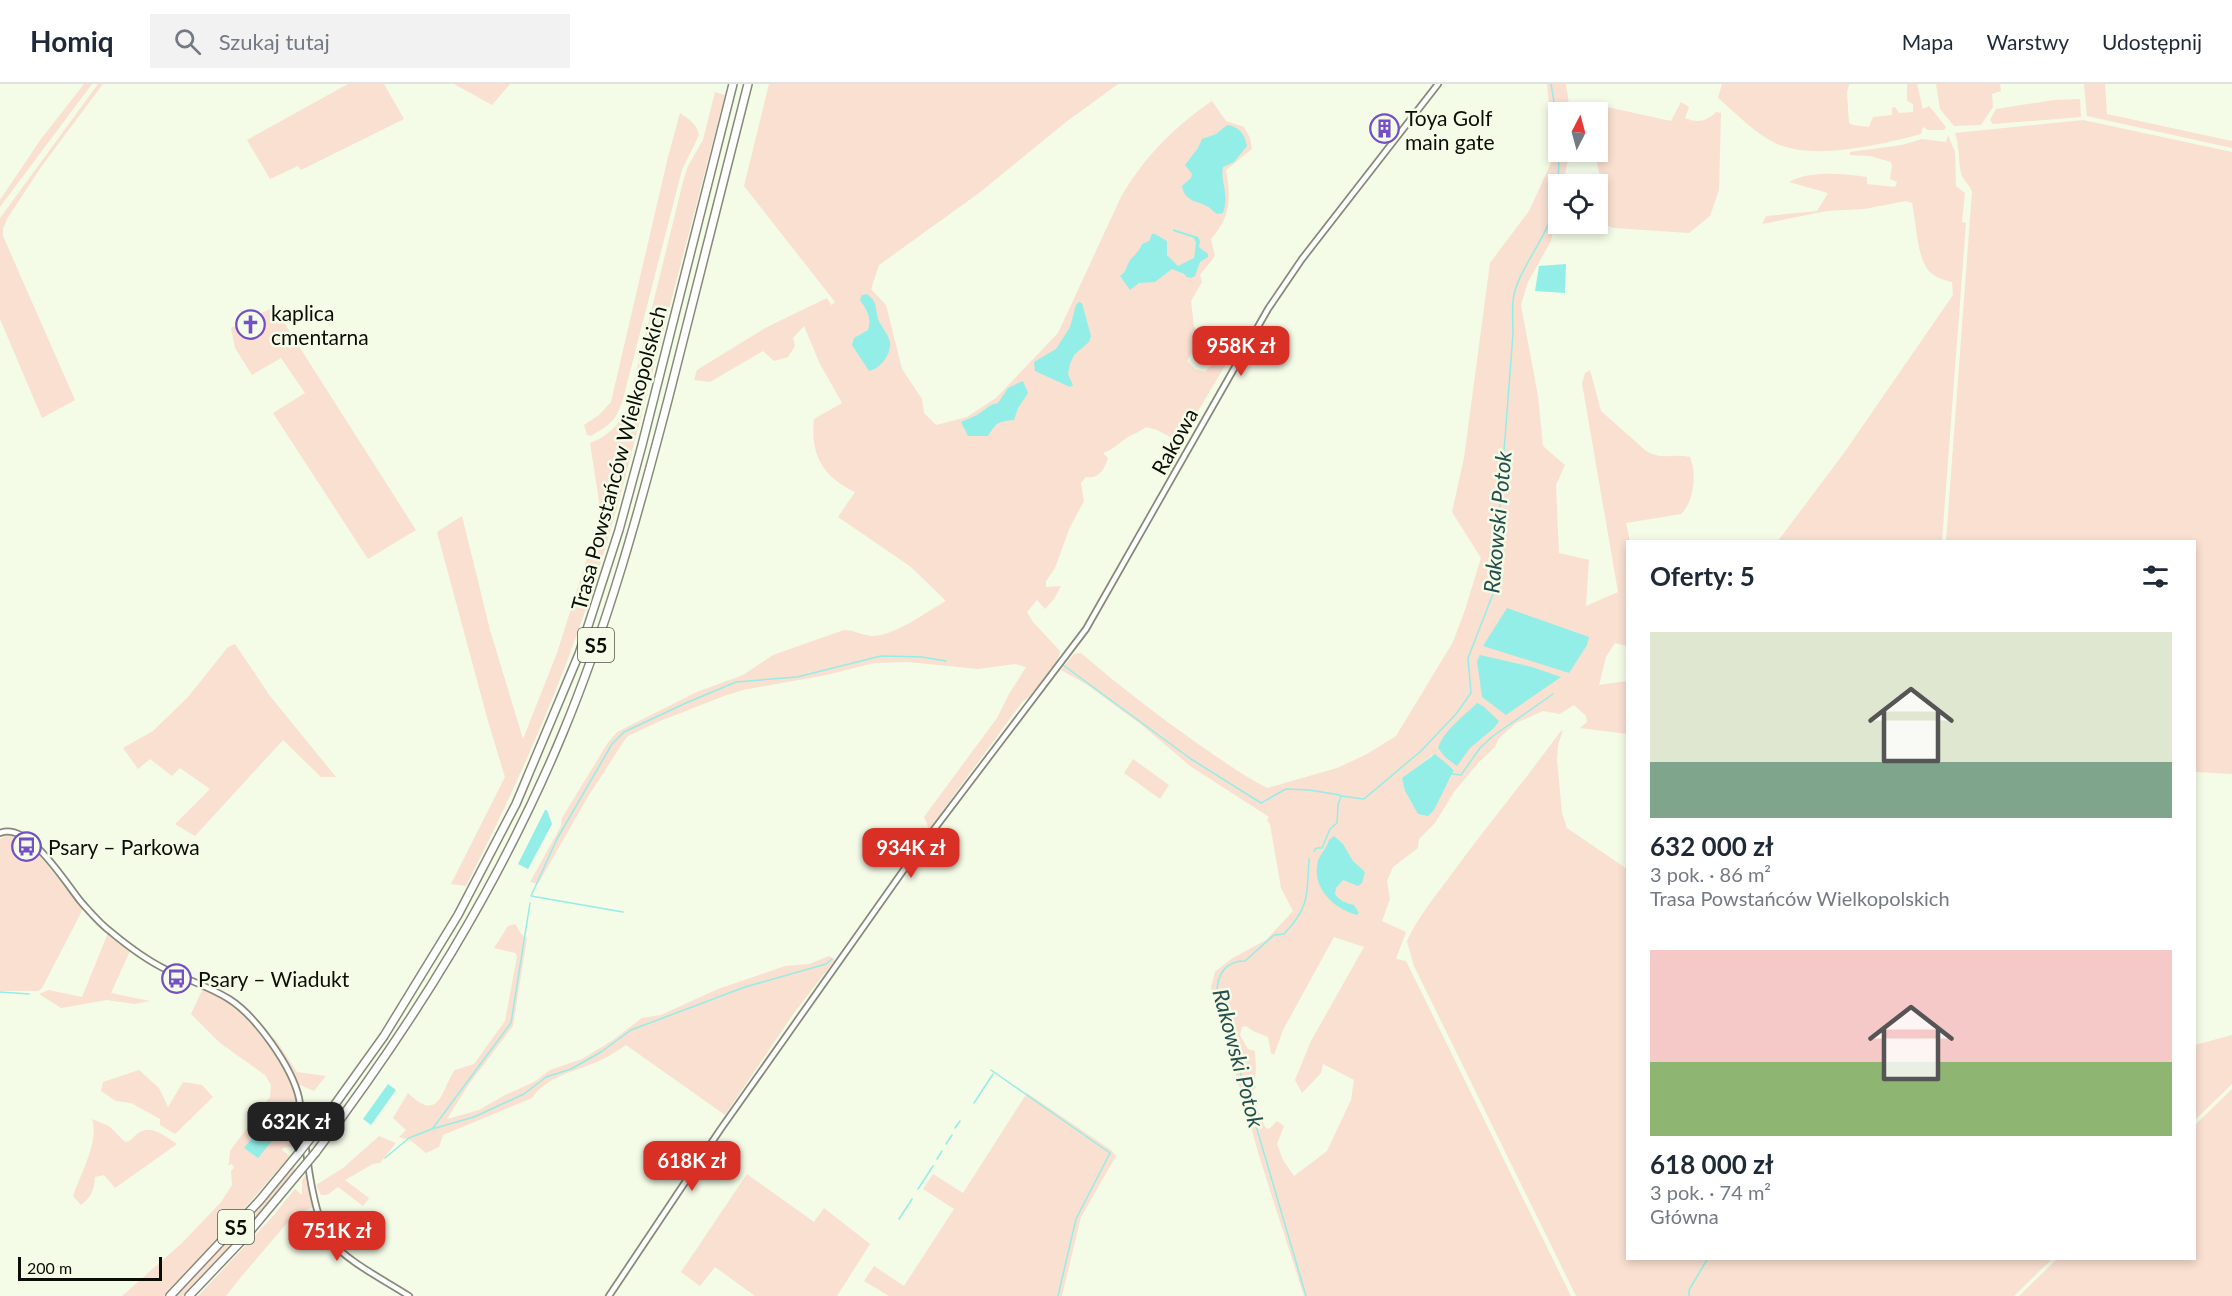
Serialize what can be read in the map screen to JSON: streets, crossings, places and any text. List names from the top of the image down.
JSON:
{
  "streets": {
    "highway": ["Trasa Powstańców Wielkopolskich", "S5"],
    "street": ["Rakowa"]
  },
  "water": ["Rakowski Potok"],
  "places": {
    "building": ["Toya Golf main gate"],
    "church": ["kaplica cmentarna"],
    "bus stop": ["Psary – Parkowa", "Psary – Wiadukt"]
  },
  "scale_bar": "200 m",
  "north": "top",
  "page": {
    "header": "Homiq",
    "search": "Szukaj tutaj",
    "nav": ["Mapa", "Warstwy", "Udostępnij"],
    "price": [
      "958K zł",
      "934K zł",
      "632K zł",
      "618K zł",
      "751K zł"
    ],
    "heading": "Oferty: 5",
    "list": [
      {
        "name": "632 000 zł",
        "note": "3 pok. · 86 m² · Trasa Powstańców Wielkopolskich"
      },
      {
        "name": "618 000 zł",
        "note": "3 pok. · 74 m² · Główna"
      }
    ],
    "scale": "200 m"
  }
}
